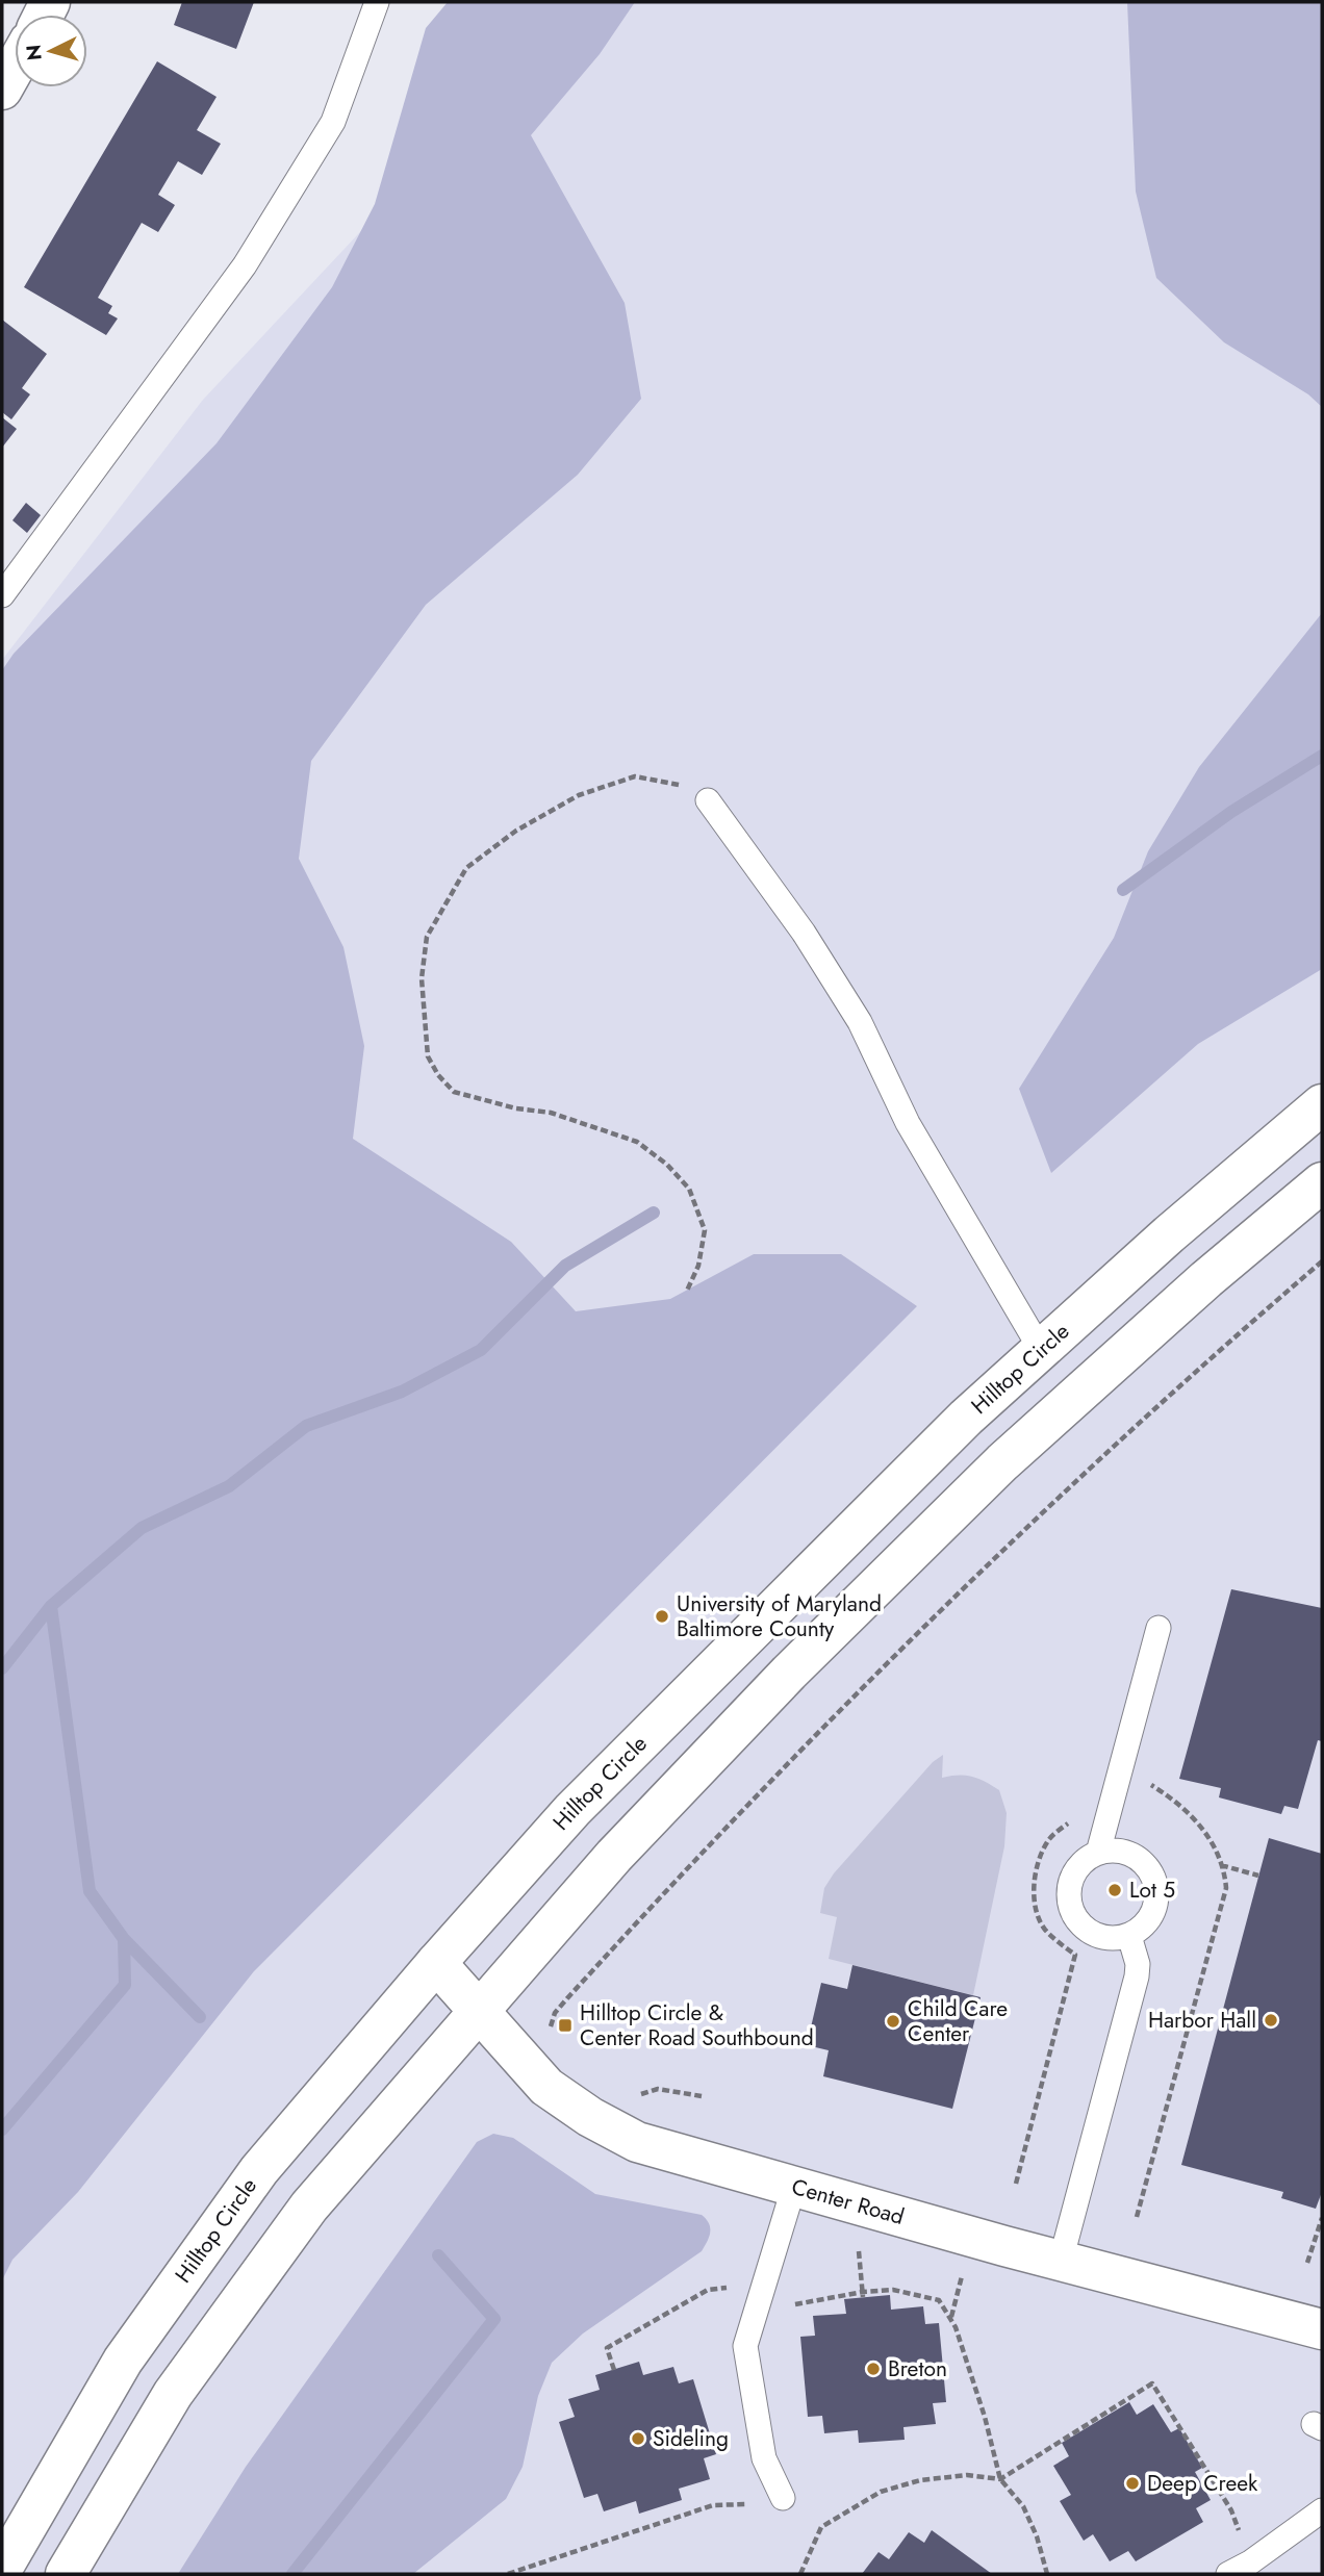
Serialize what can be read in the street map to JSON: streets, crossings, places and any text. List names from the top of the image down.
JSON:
{
  "streets": {
    "street": ["Hilltop Circle", "Center Road"]
  },
  "crossings": [
    ["Hilltop Circle", "Center Road"]
  ],
  "places": {
    "other": [
      "University of Maryland Baltimore County",
      "Lot 5",
      "Harbor Hall",
      "Child Care Center",
      "Breton",
      "Sideling",
      "Deep Creek"
    ],
    "transit": ["Hilltop Circle & Center Road Southbound"]
  },
  "north": "left"
}
